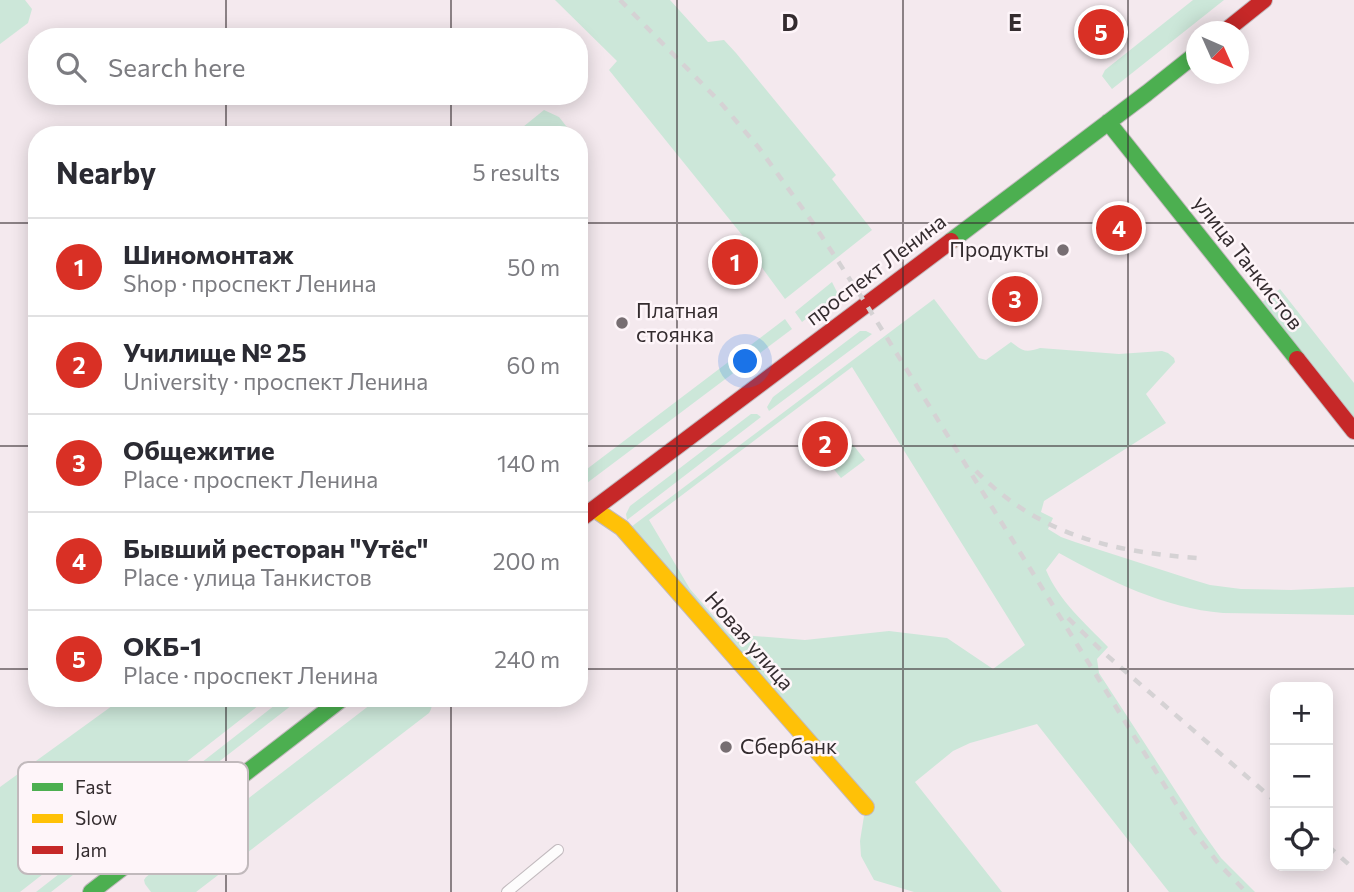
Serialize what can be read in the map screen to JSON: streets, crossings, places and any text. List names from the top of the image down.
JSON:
{
  "streets": {
    "main road": ["улица Танкистов", "проспект Ленина", "Новая улица"]
  },
  "crossings": [
    ["улица Танкистов", "проспект Ленина"],
    ["проспект Ленина", "Новая улица"]
  ],
  "places": ["Продукты", "Платная стоянка", "Сбербанк"],
  "legend": ["Fast", "Slow", "Jam"],
  "north": "bottom right",
  "page": {
    "pins": [
      "5",
      "4",
      "1",
      "3",
      "2"
    ],
    "search": "Search here",
    "heading": ["Nearby", "5 results"],
    "list": [
      {
        "mark": "1",
        "name": "Шиномонтаж",
        "note": "Shop · проспект Ленина",
        "value": "50 m"
      },
      {
        "mark": "2",
        "name": "Училище № 25",
        "note": "University · проспект Ленина",
        "value": "60 m"
      },
      {
        "mark": "3",
        "name": "Общежитие",
        "note": "Place · проспект Ленина",
        "value": "140 m"
      },
      {
        "mark": "4",
        "name": "Бывший ресторан \"Утёс\"",
        "note": "Place · улица Танкистов",
        "value": "200 m"
      },
      {
        "mark": "5",
        "name": "ОКБ-1",
        "note": "Place · проспект Ленина",
        "value": "240 m"
      }
    ],
    "map_buttons": ["+", "−"]
  },
  "grid": {
    "columns": ["D", "E"]
  }
}
